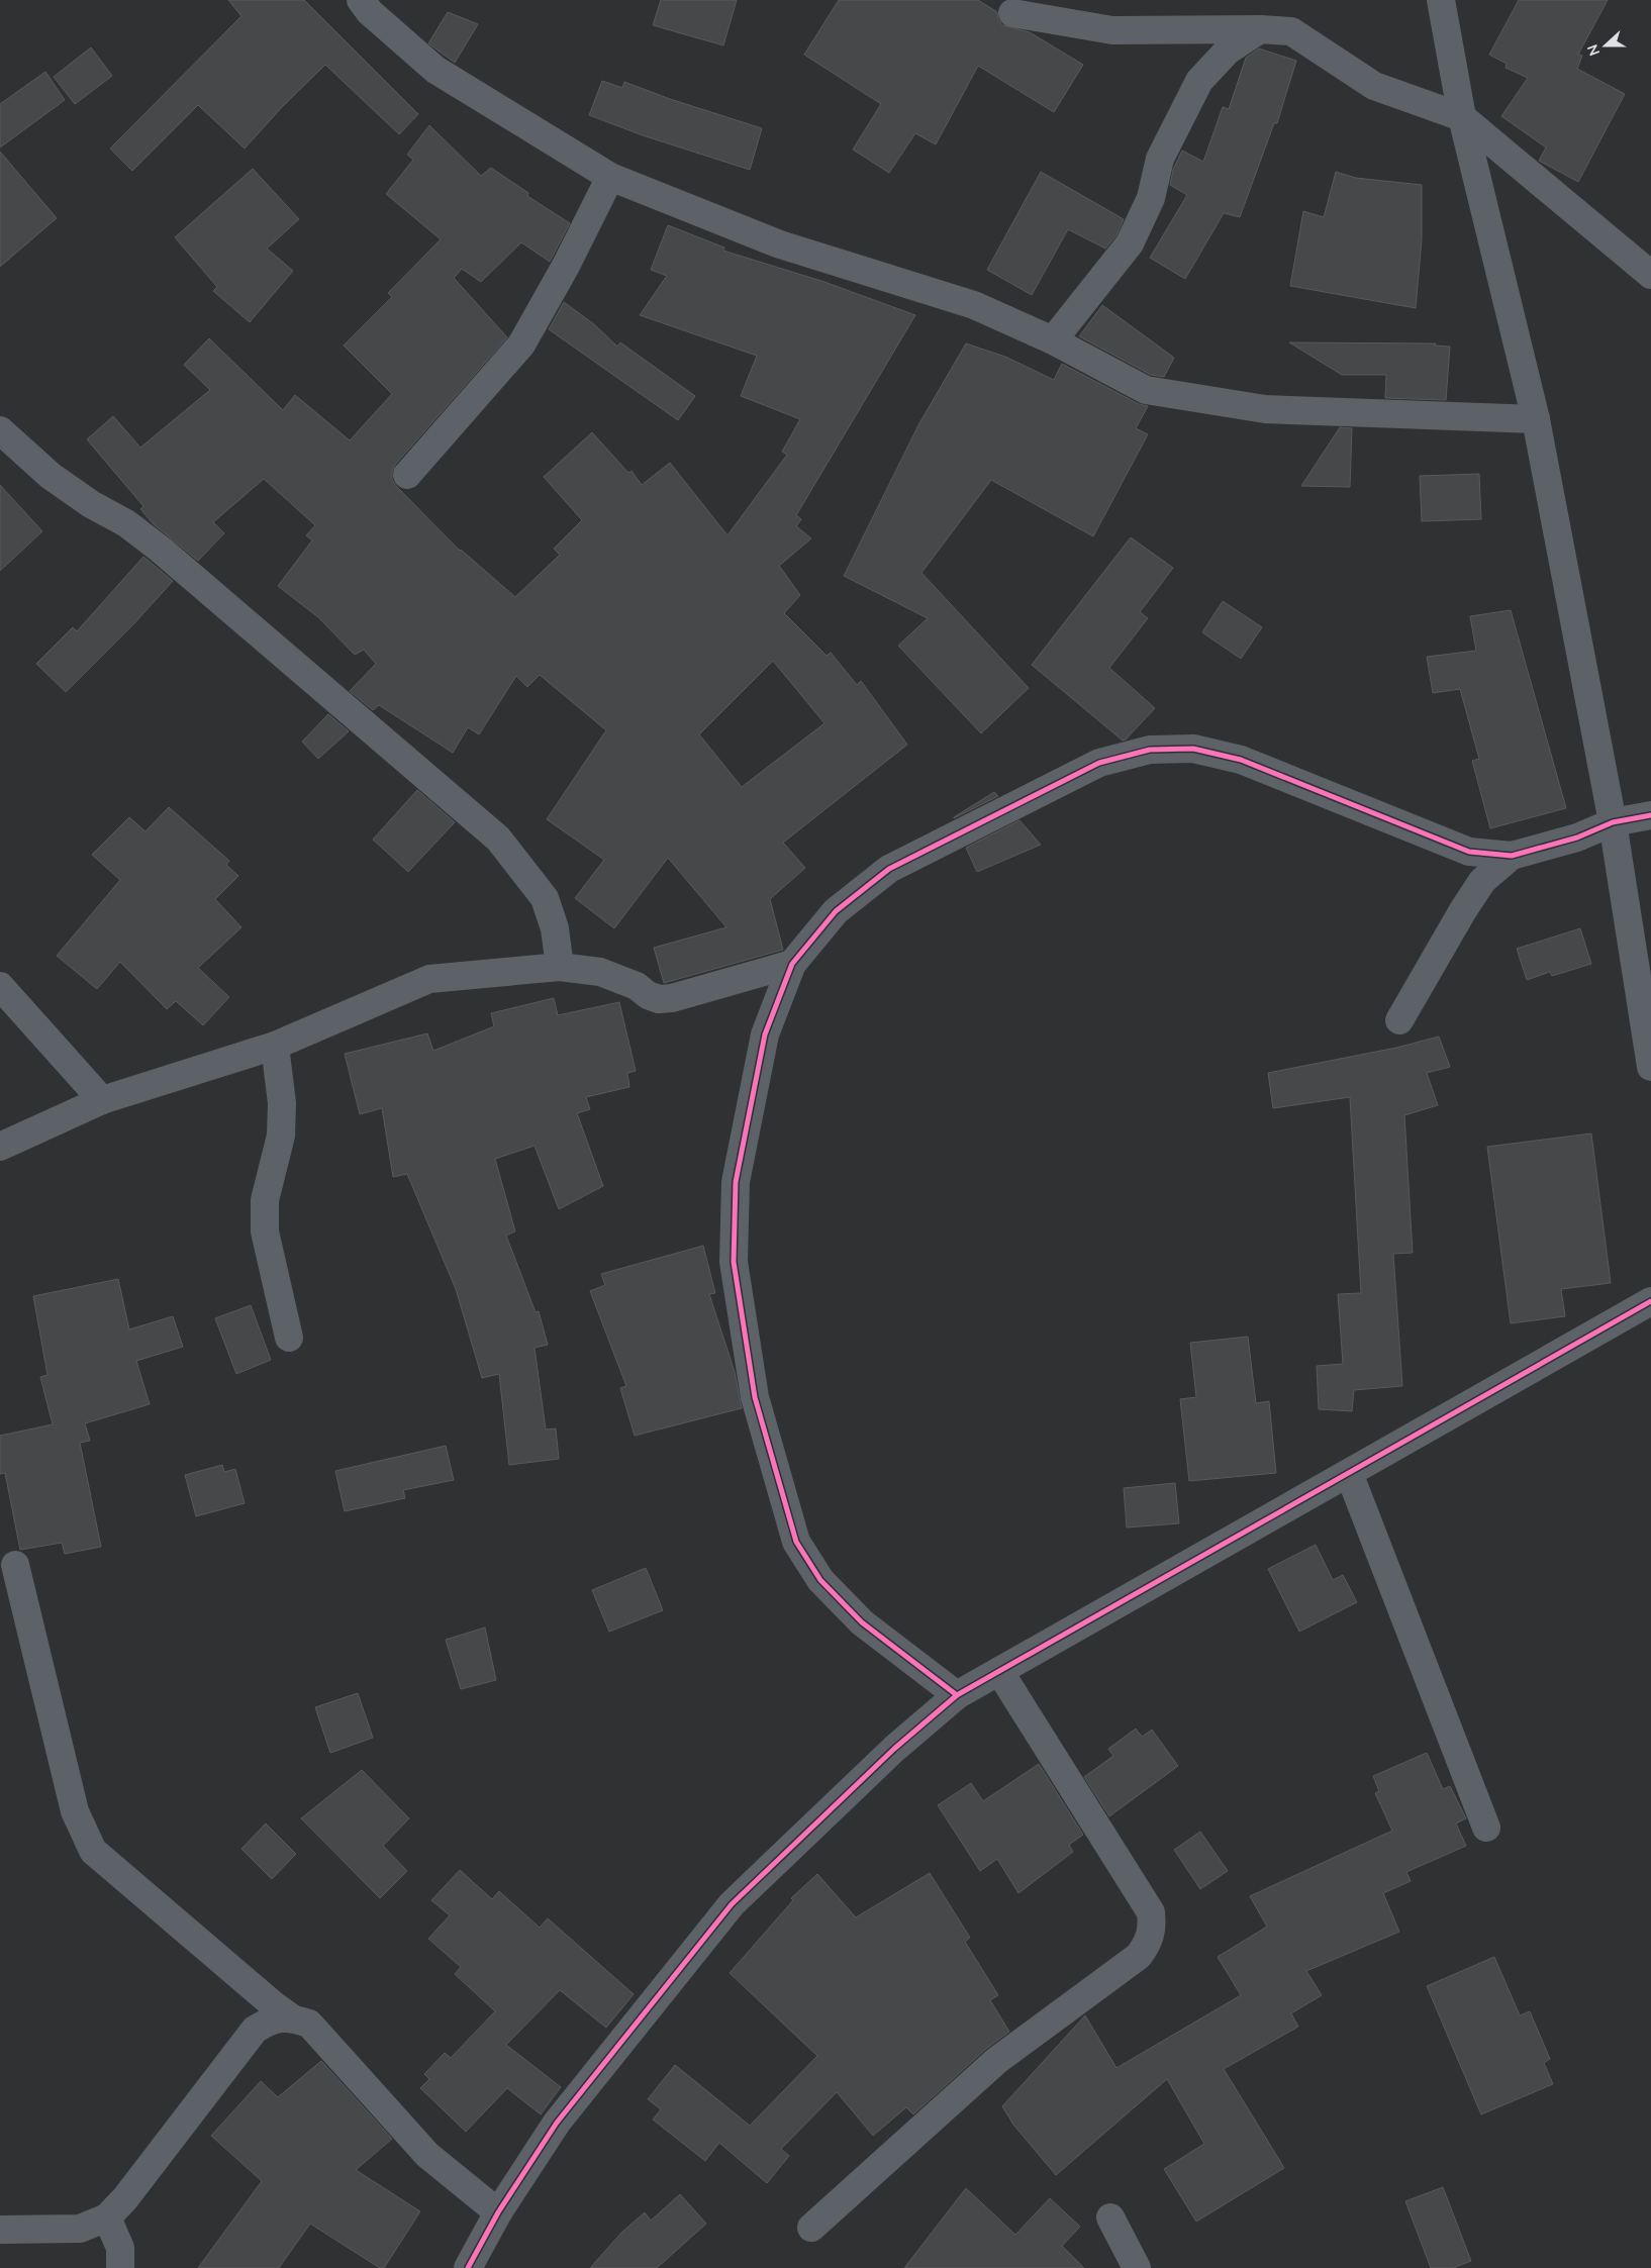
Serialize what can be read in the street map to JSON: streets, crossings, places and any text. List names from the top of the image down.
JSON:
{
  "north": "left"
}
